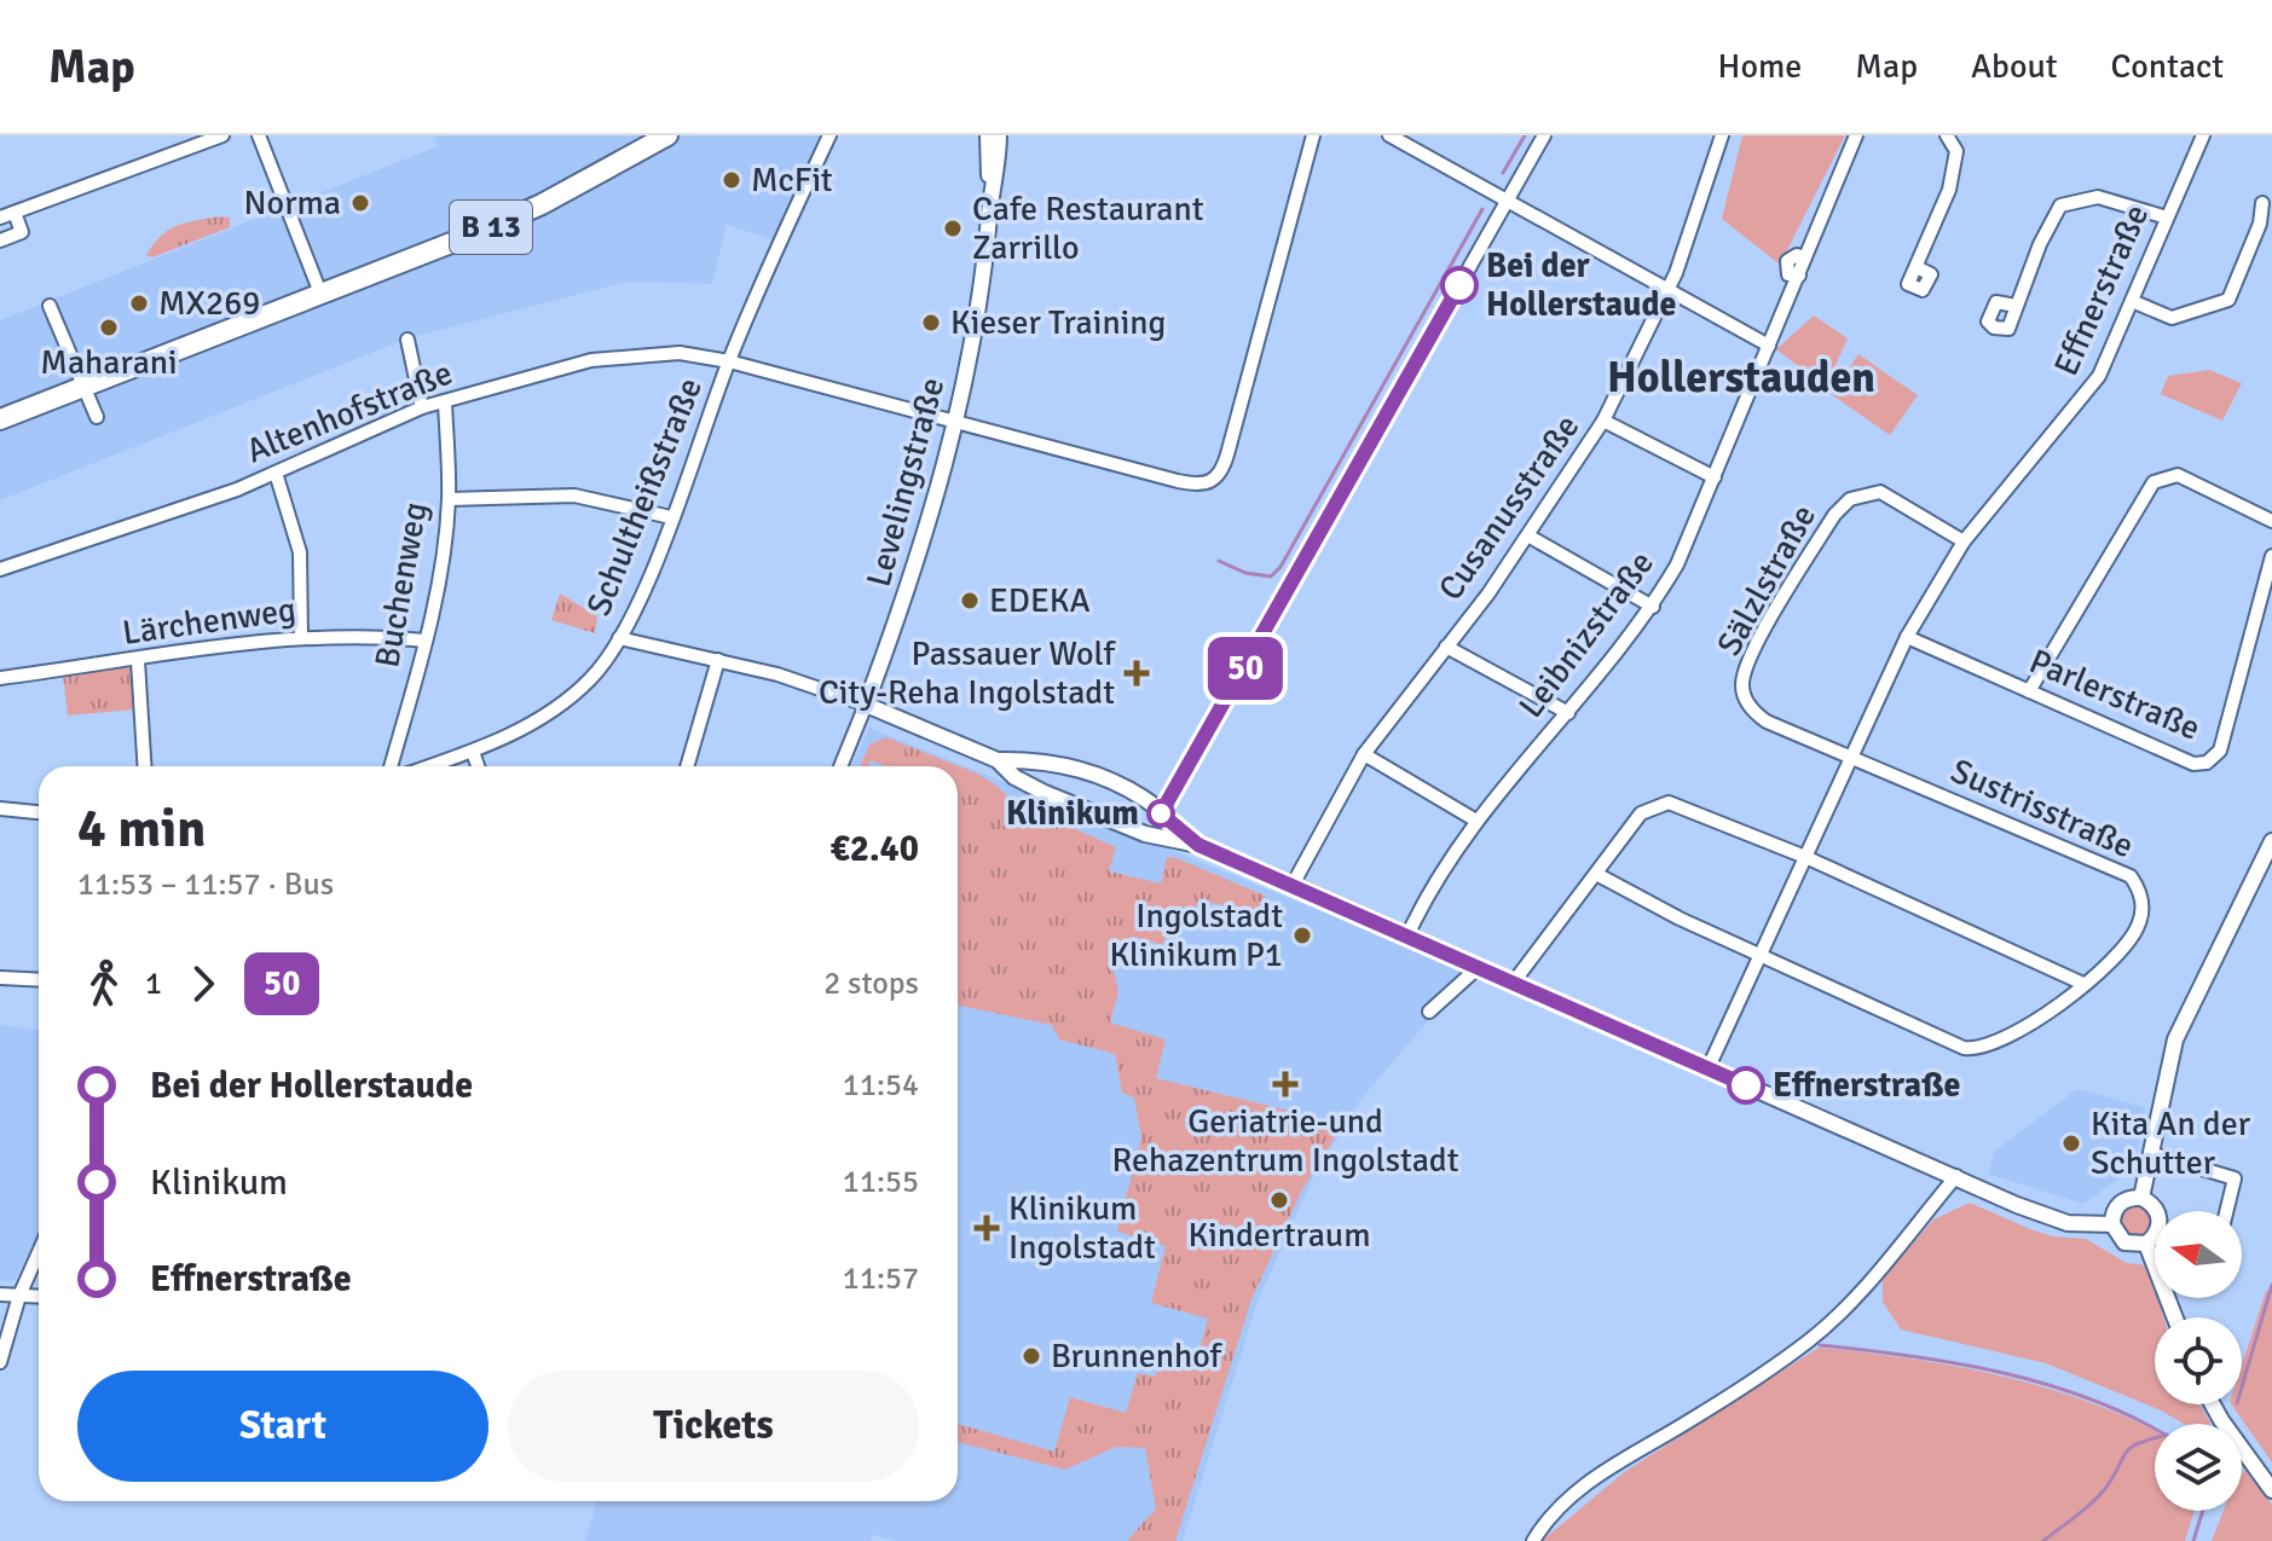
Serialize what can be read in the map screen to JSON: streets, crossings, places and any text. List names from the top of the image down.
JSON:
{
  "streets": {
    "main road": ["B 13"],
    "street": [
      "Effnerstraße",
      "Altenhofstraße",
      "Levelingstraße",
      "Schultheißstraße",
      "Cusanusstraße",
      "Sälzlstraße",
      "Buchenweg",
      "Lärchenweg",
      "Leibnizstraße",
      "Parlerstraße",
      "Sustrisstraße"
    ]
  },
  "crossings": [
    ["Effnerstraße", "Sälzlstraße"],
    ["Effnerstraße", "Parlerstraße"],
    ["Effnerstraße", "Sustrisstraße"],
    ["Altenhofstraße", "Levelingstraße"],
    ["Altenhofstraße", "Schultheißstraße"],
    ["Altenhofstraße", "Buchenweg"],
    ["Sälzlstraße", "Sustrisstraße"],
    ["Buchenweg", "Lärchenweg"]
  ],
  "districts": ["Hollerstauden"],
  "places": {
    "other": [
      "McFit",
      "Norma",
      "Cafe Restaurant Zarrillo",
      "Bei der Hollerstaude",
      "MX269",
      "Kieser Training",
      "Maharani",
      "EDEKA",
      "Klinikum",
      "Ingolstadt Klinikum P1",
      "Effnerstraße",
      "Kita An der Schutter",
      "Kindertraum",
      "Brunnenhof"
    ],
    "health": ["Passauer Wolf City-Reha Ingolstadt", "Geriatrie-und Rehazentrum Ingolstadt", "Klinikum Ingolstadt"]
  },
  "lines": ["bus line 50"],
  "north": "left",
  "page": {
    "header": "Map",
    "nav": [
      "Home",
      "Map",
      "About",
      "Contact"
    ],
    "on_map": "50",
    "heading": ["4 min", "11:53 – 11:57 · Bus", "€2.40"],
    "legs": ["1", "50", "2 stops"],
    "list": [
      {
        "name": "Bei der Hollerstaude",
        "value": "11:54"
      },
      {
        "name": "Klinikum",
        "value": "11:55"
      },
      {
        "name": "Effnerstraße",
        "value": "11:57"
      }
    ],
    "buttons": ["Start", "Tickets"]
  }
}
